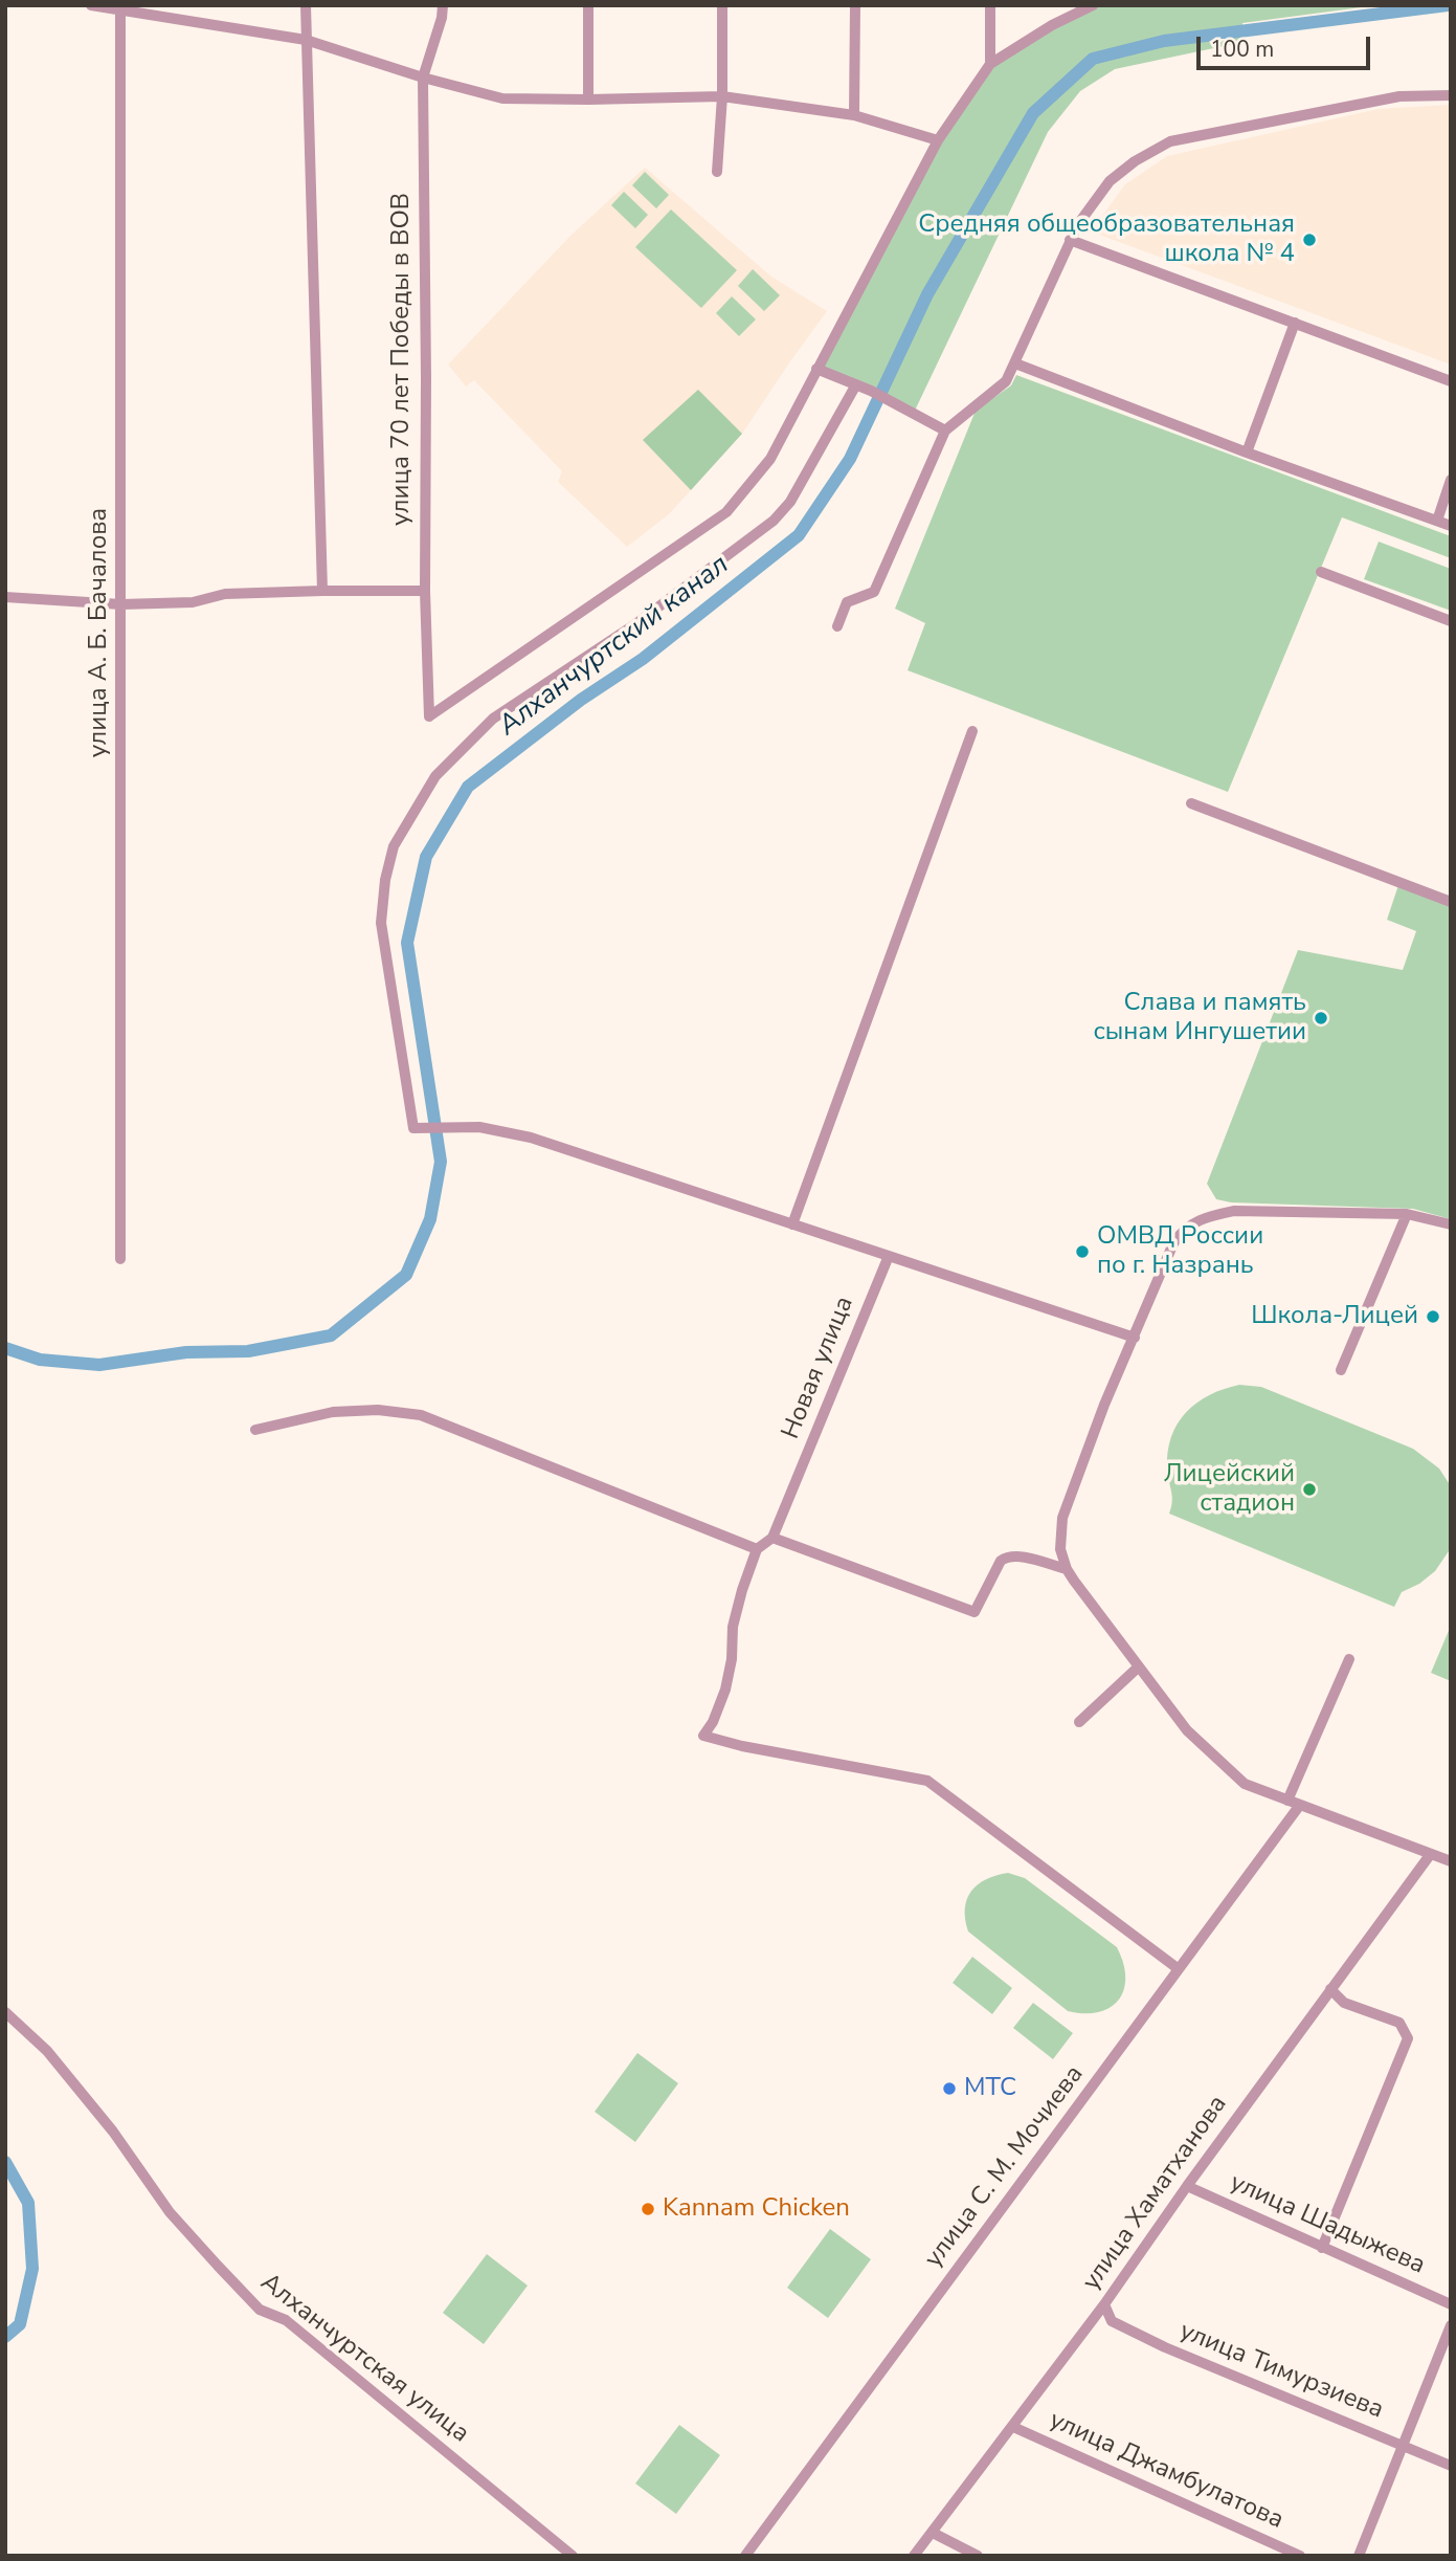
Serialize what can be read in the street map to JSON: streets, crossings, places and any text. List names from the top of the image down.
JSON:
{
  "streets": {
    "street": [
      "улица 70 лет Победы в ВОВ",
      "улица А. Б. Бачалова",
      "Новая улица",
      "улица С. М. Мочиева",
      "улица Хаматханова",
      "улица Шадыжева",
      "Алханчуртская улица",
      "улица Тимурзиева",
      "улица Джамбулатова"
    ]
  },
  "crossings": [
    ["улица Хаматханова", "улица Шадыжева"],
    ["улица Хаматханова", "улица Тимурзиева"],
    ["улица Хаматханова", "улица Джамбулатова"]
  ],
  "water": ["Алханчуртский канал"],
  "places": [
    "Средняя общеобразовательная школа № 4",
    "Слава и память сынам Ингушетии",
    "ОМВД России по г. Назрань",
    "Школа-Лицей",
    "Лицейский стадион",
    "МТС",
    "Kannam Chicken"
  ],
  "scale_bar": "100 m"
}
